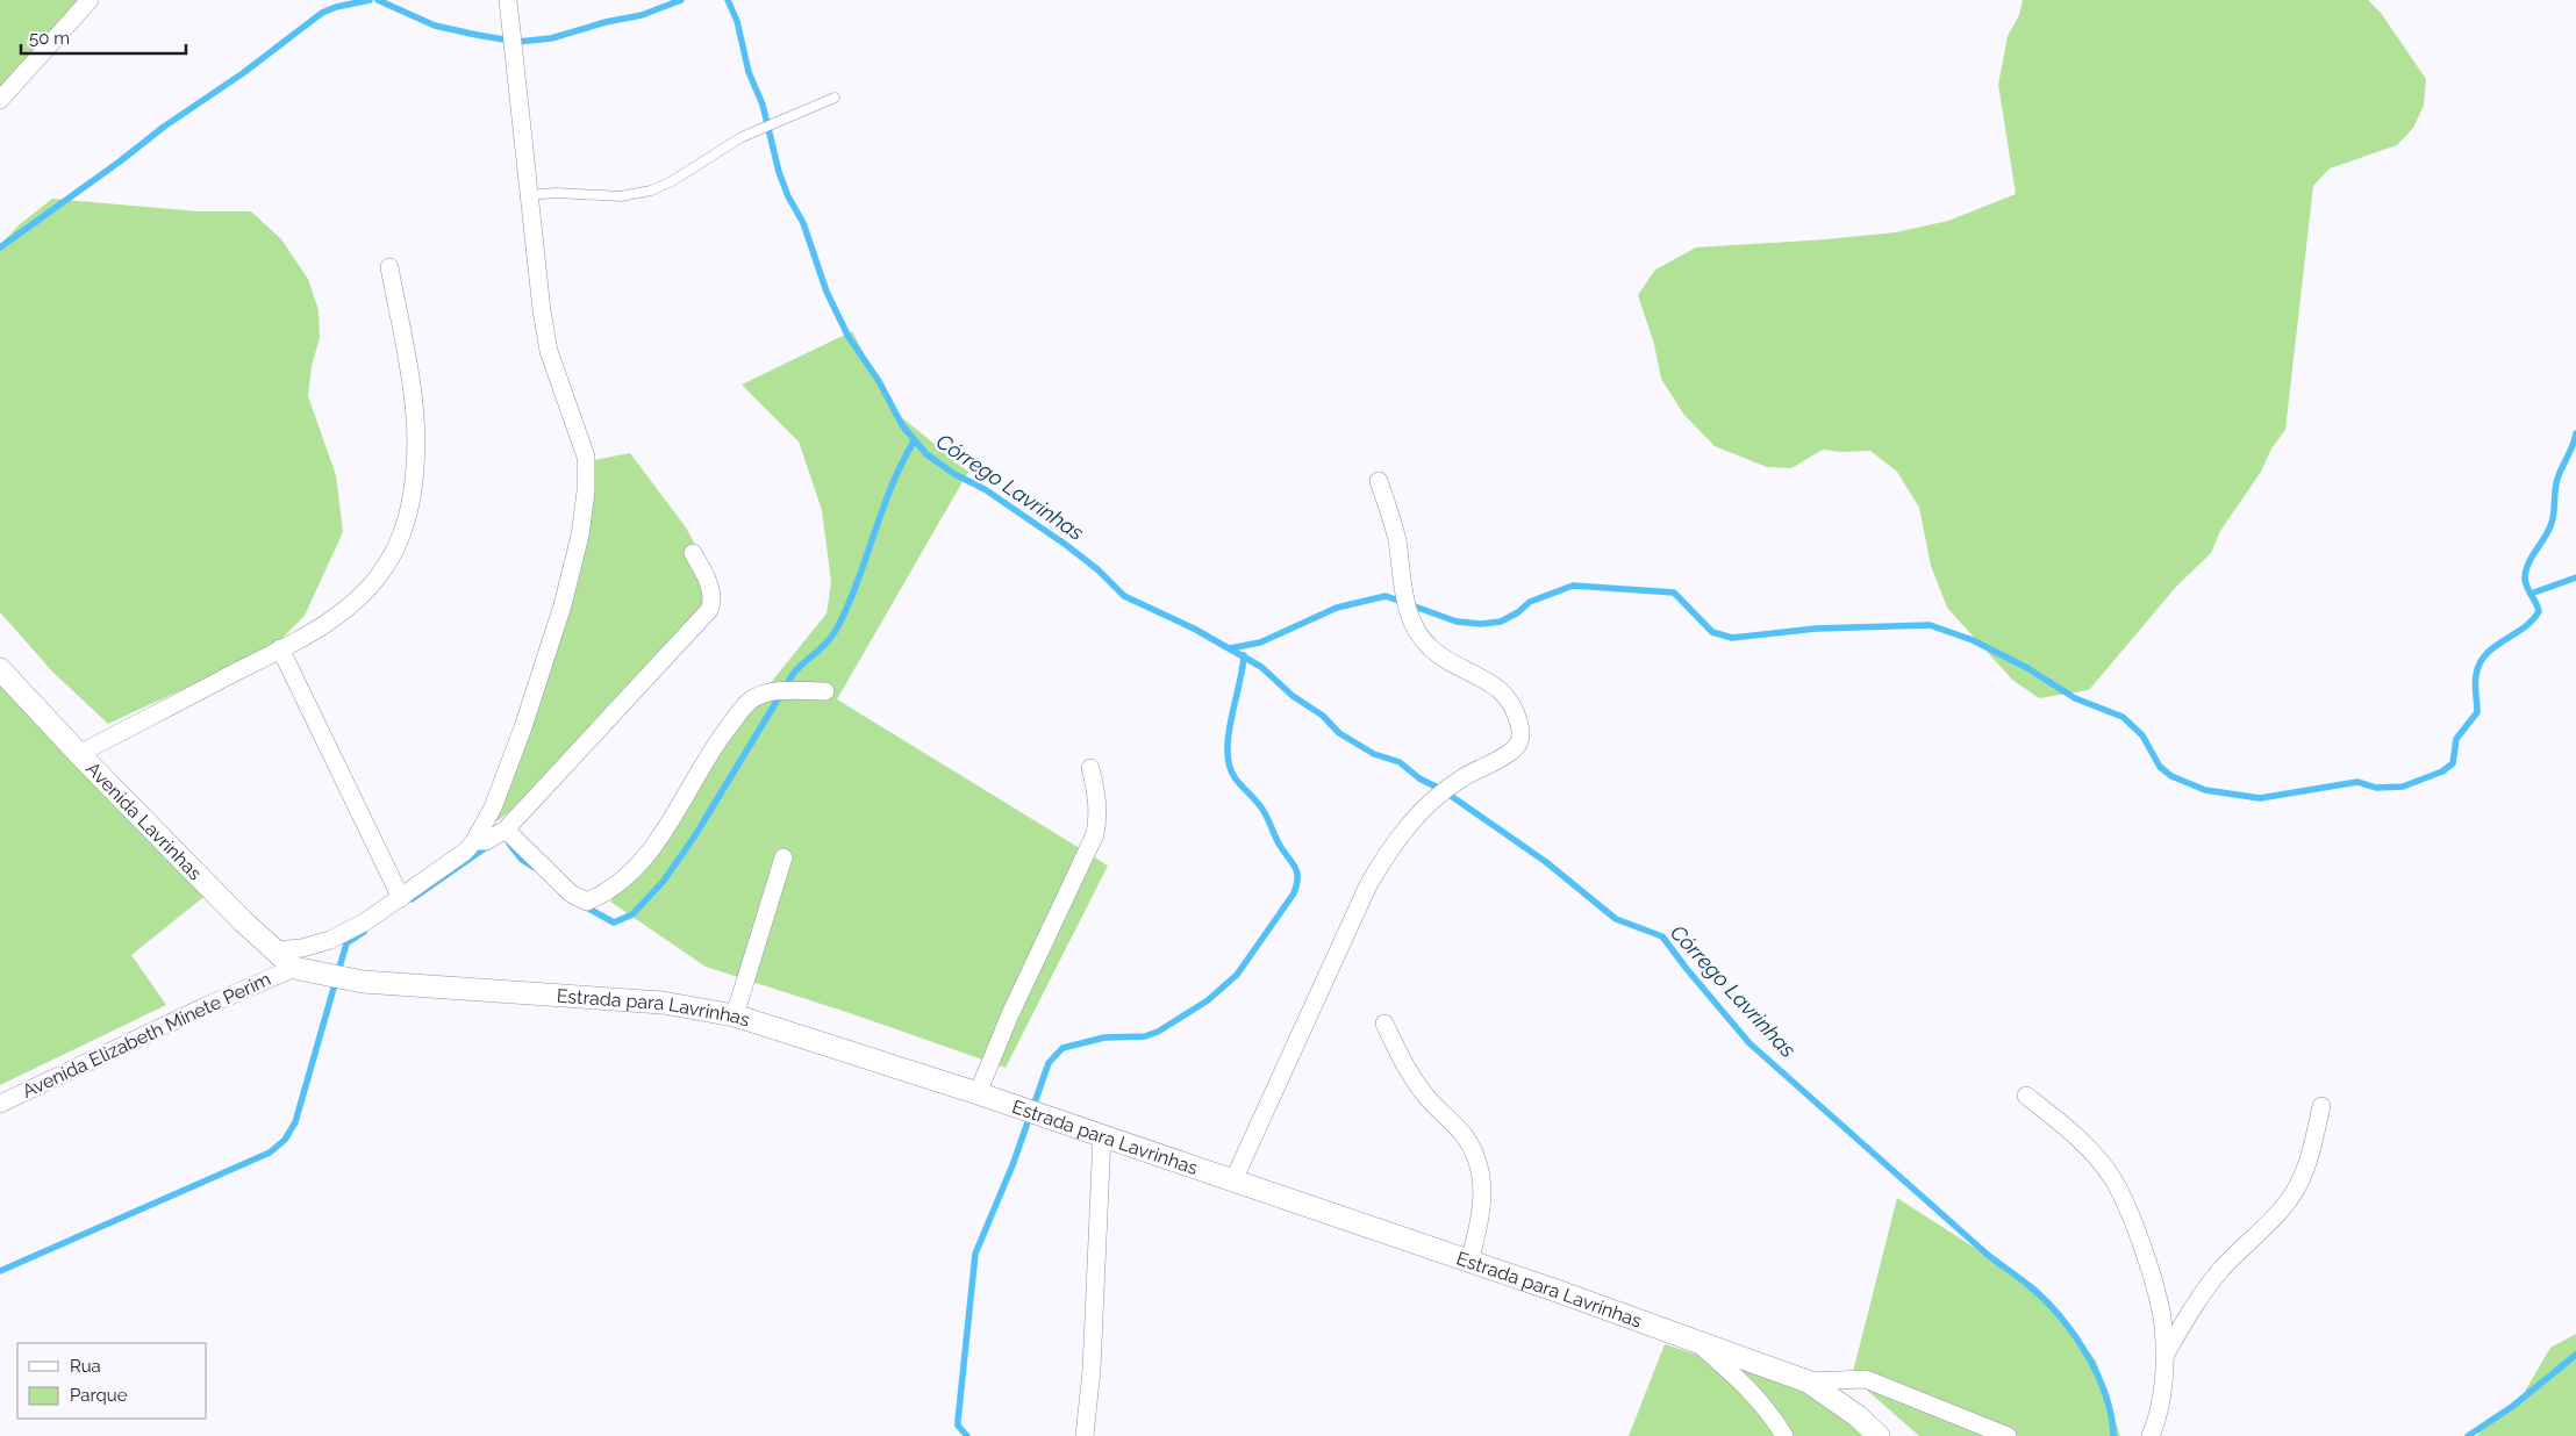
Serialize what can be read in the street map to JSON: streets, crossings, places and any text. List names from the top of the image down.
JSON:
{
  "streets": {
    "street": ["Avenida Lavrinhas", "Estrada para Lavrinhas", "Avenida Elizabeth Minete Perim"]
  },
  "crossings": [
    ["Avenida Lavrinhas", "Estrada para Lavrinhas"],
    ["Avenida Lavrinhas", "Avenida Elizabeth Minete Perim"],
    ["Estrada para Lavrinhas", "Avenida Elizabeth Minete Perim"]
  ],
  "water": ["Córrego Lavrinhas"],
  "legend": ["Rua", "Parque"],
  "scale_bar": "50 m"
}
